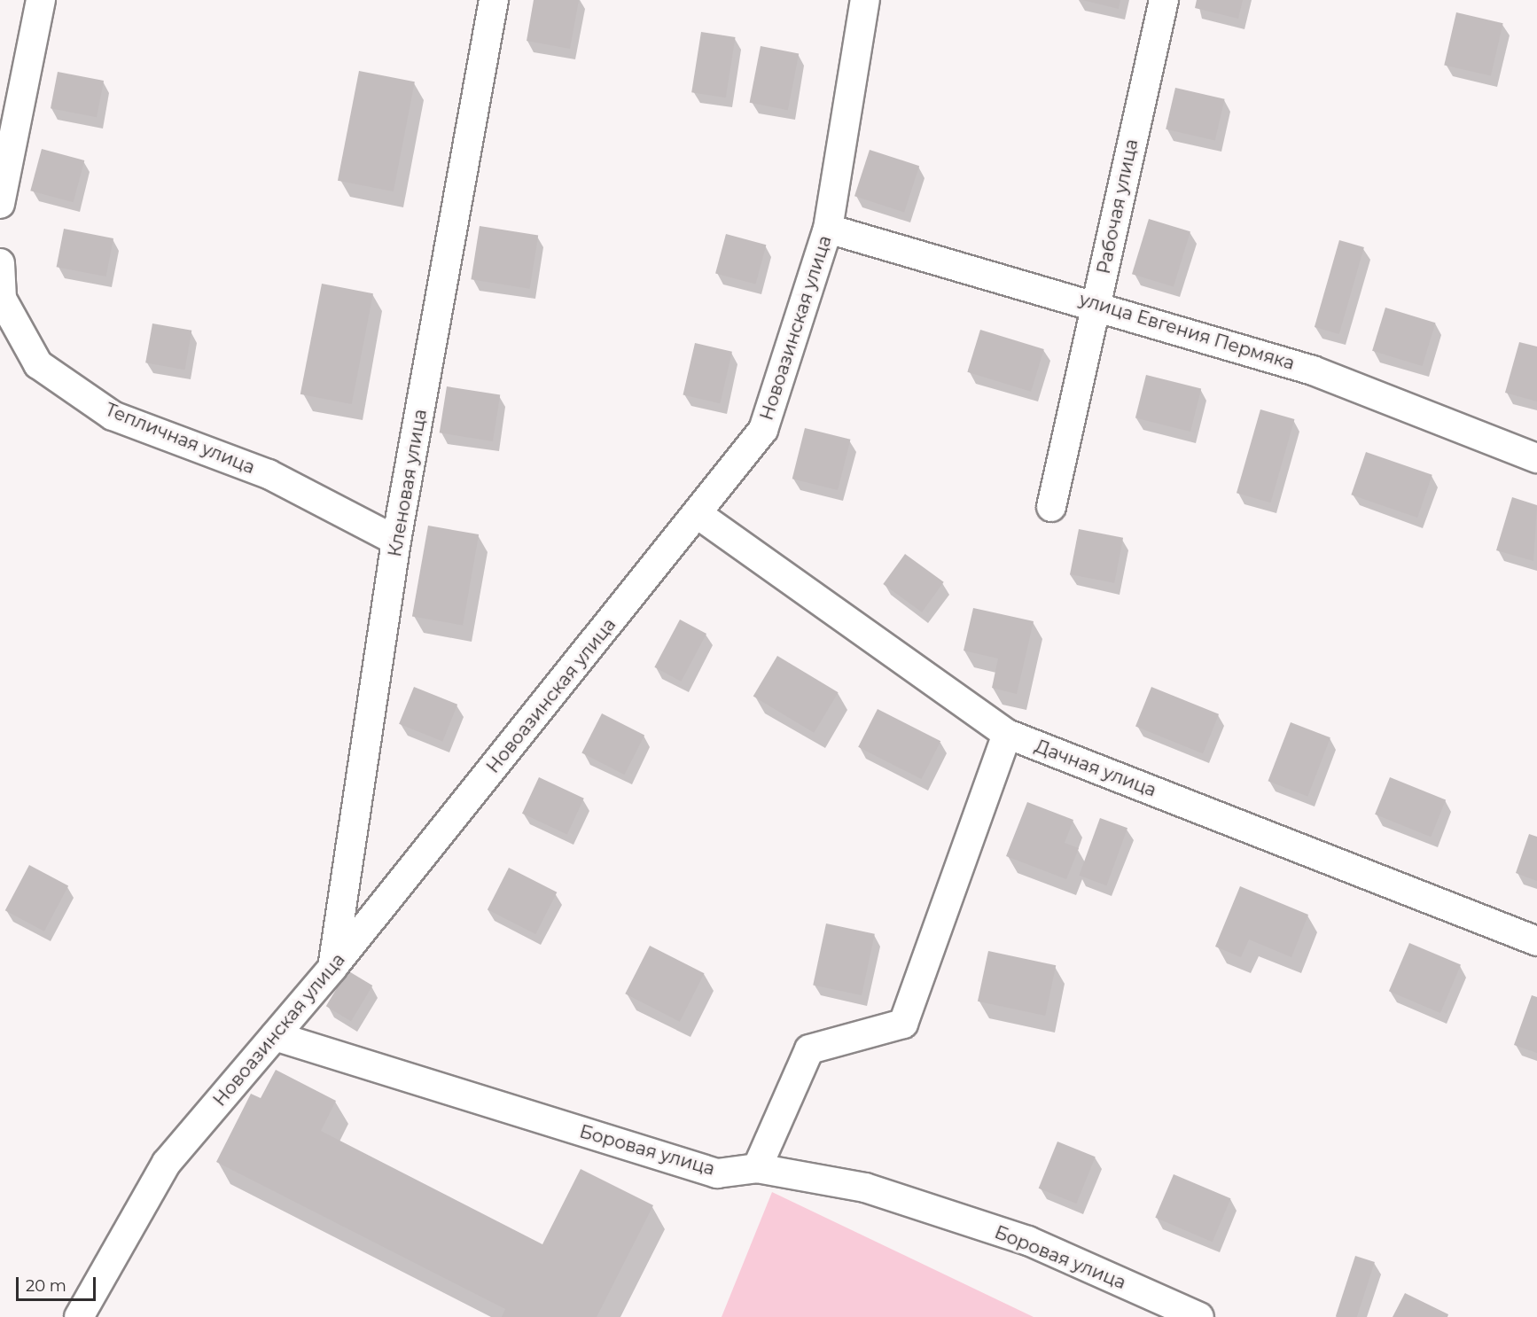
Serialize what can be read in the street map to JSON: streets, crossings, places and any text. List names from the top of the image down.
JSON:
{
  "streets": {
    "street": [
      "Рабочая улица",
      "Новоазинская улица",
      "улица Евгения Пермяка",
      "Тепличная улица",
      "Кленовая улица",
      "Дачная улица",
      "Боровая улица"
    ]
  },
  "crossings": [
    ["Рабочая улица", "улица Евгения Пермяка"],
    ["Новоазинская улица", "улица Евгения Пермяка"],
    ["Новоазинская улица", "Кленовая улица"],
    ["Новоазинская улица", "Дачная улица"],
    ["Новоазинская улица", "Боровая улица"],
    ["Тепличная улица", "Кленовая улица"]
  ],
  "scale_bar": "20 m"
}
